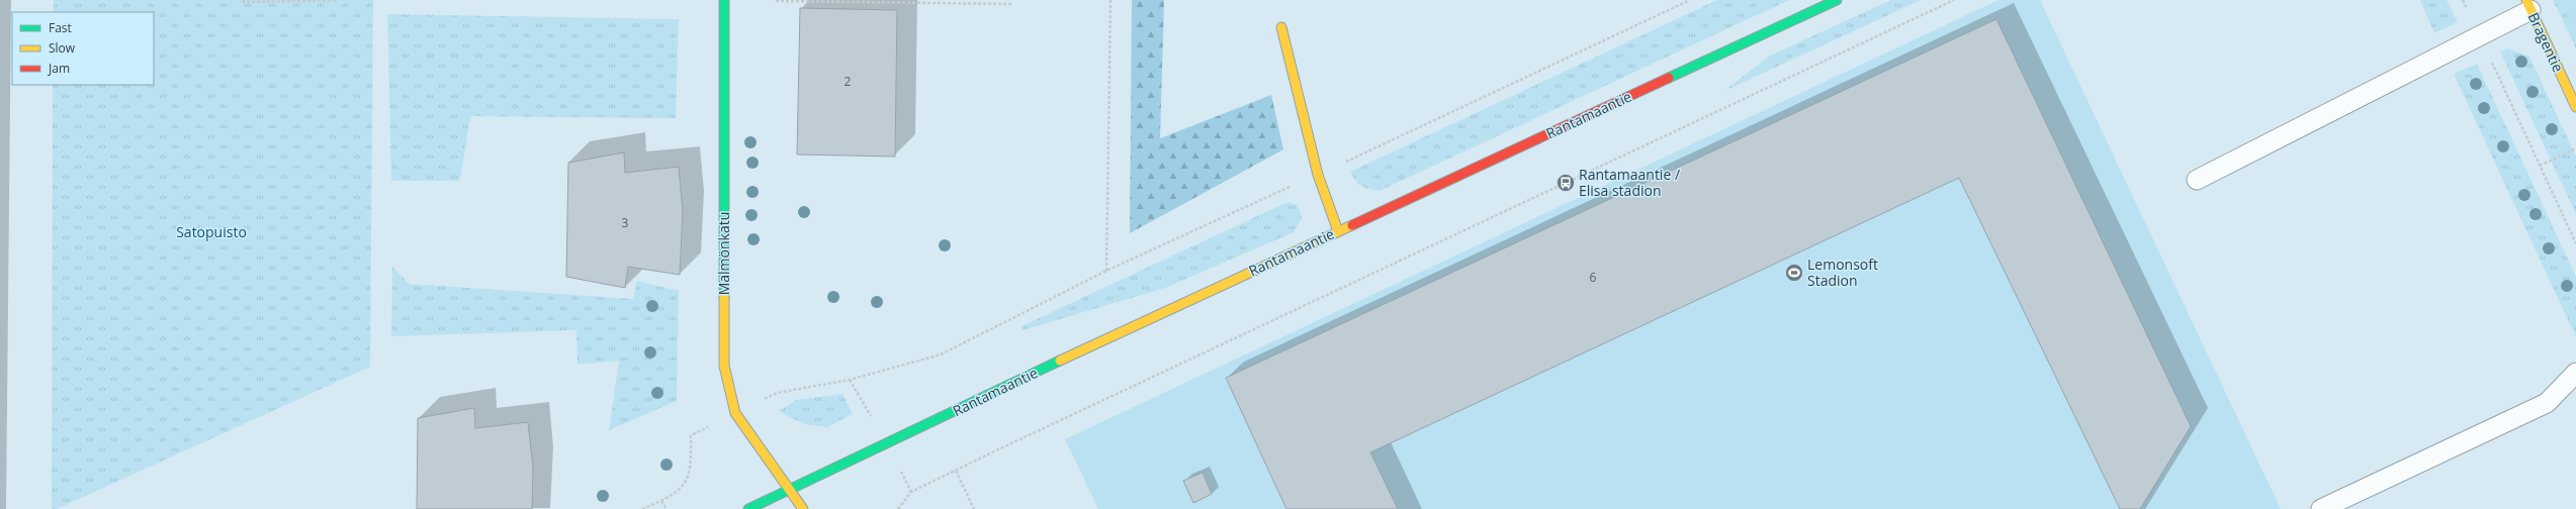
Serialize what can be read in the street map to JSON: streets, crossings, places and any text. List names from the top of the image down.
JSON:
{
  "streets": {
    "main road": ["Bragentie", "Rantamaantie", "Malmönkatu"]
  },
  "crossings": [
    ["Rantamaantie", "Malmönkatu"]
  ],
  "parks": ["Satopuisto"],
  "places": {
    "bus stop": ["Rantamaantie / Elisa stadion"],
    "sports": ["Lemonsoft Stadion"]
  },
  "house_numbers": ["2", "3", "6"],
  "legend": ["Fast", "Slow", "Jam"]
}
